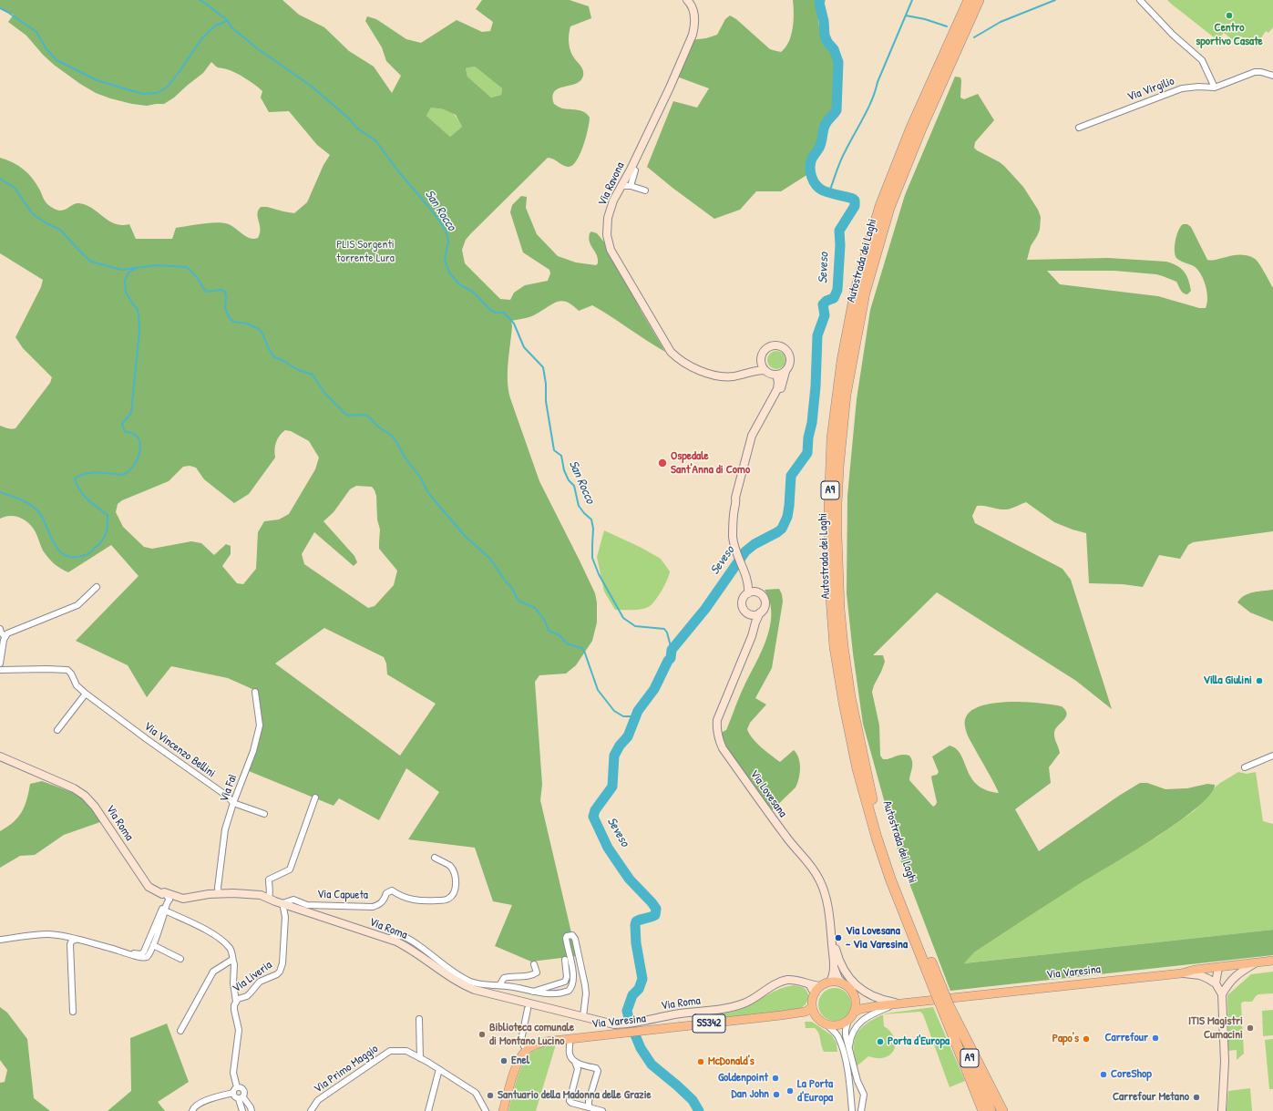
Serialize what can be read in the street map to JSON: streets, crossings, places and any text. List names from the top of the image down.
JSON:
{
  "streets": {
    "highway": ["Autostrada dei Laghi", "A9"],
    "main road": ["Via Varesina", "SS342"],
    "street": [
      "Via Virgilio",
      "Via Ravona",
      "Via Vincenzo Bellini",
      "Via Faì",
      "Via Lovesana",
      "Via Roma",
      "Via Capueta",
      "Via Liveria",
      "Via Primo Maggio"
    ]
  },
  "crossings": [
    ["Via Vincenzo Bellini", "Via Faì"],
    ["Via Faì", "Via Roma"],
    ["Via Lovesana", "Via Roma"],
    ["Via Lovesana", "Via Varesina"],
    ["Via Roma", "Via Capueta"],
    ["Via Roma", "Via Varesina"],
    ["Via Roma", "Via Liveria"],
    ["Via Capueta", "Via Liveria"]
  ],
  "water": ["San Rocco", "Seveso"],
  "parks": ["PLIS Sorgenti torrente Lura"],
  "places": [
    "Centro sportivo Casate",
    "Ospedale Sant'Anna di Como",
    "Villa Giulini",
    "Via Lovesana - Via Varesina",
    "ITIS Magistri Cumacini",
    "Biblioteca comunale di Montano Lucino",
    "Carrefour",
    "Papo's",
    "Porta d'Europa",
    "Enel",
    "McDonald's",
    "CoreShop",
    "Goldenpoint",
    "La Porta d'Europa",
    "Dan John",
    "Santuario della Madonna delle Grazie",
    "Carrefour Metano"
  ]
}
